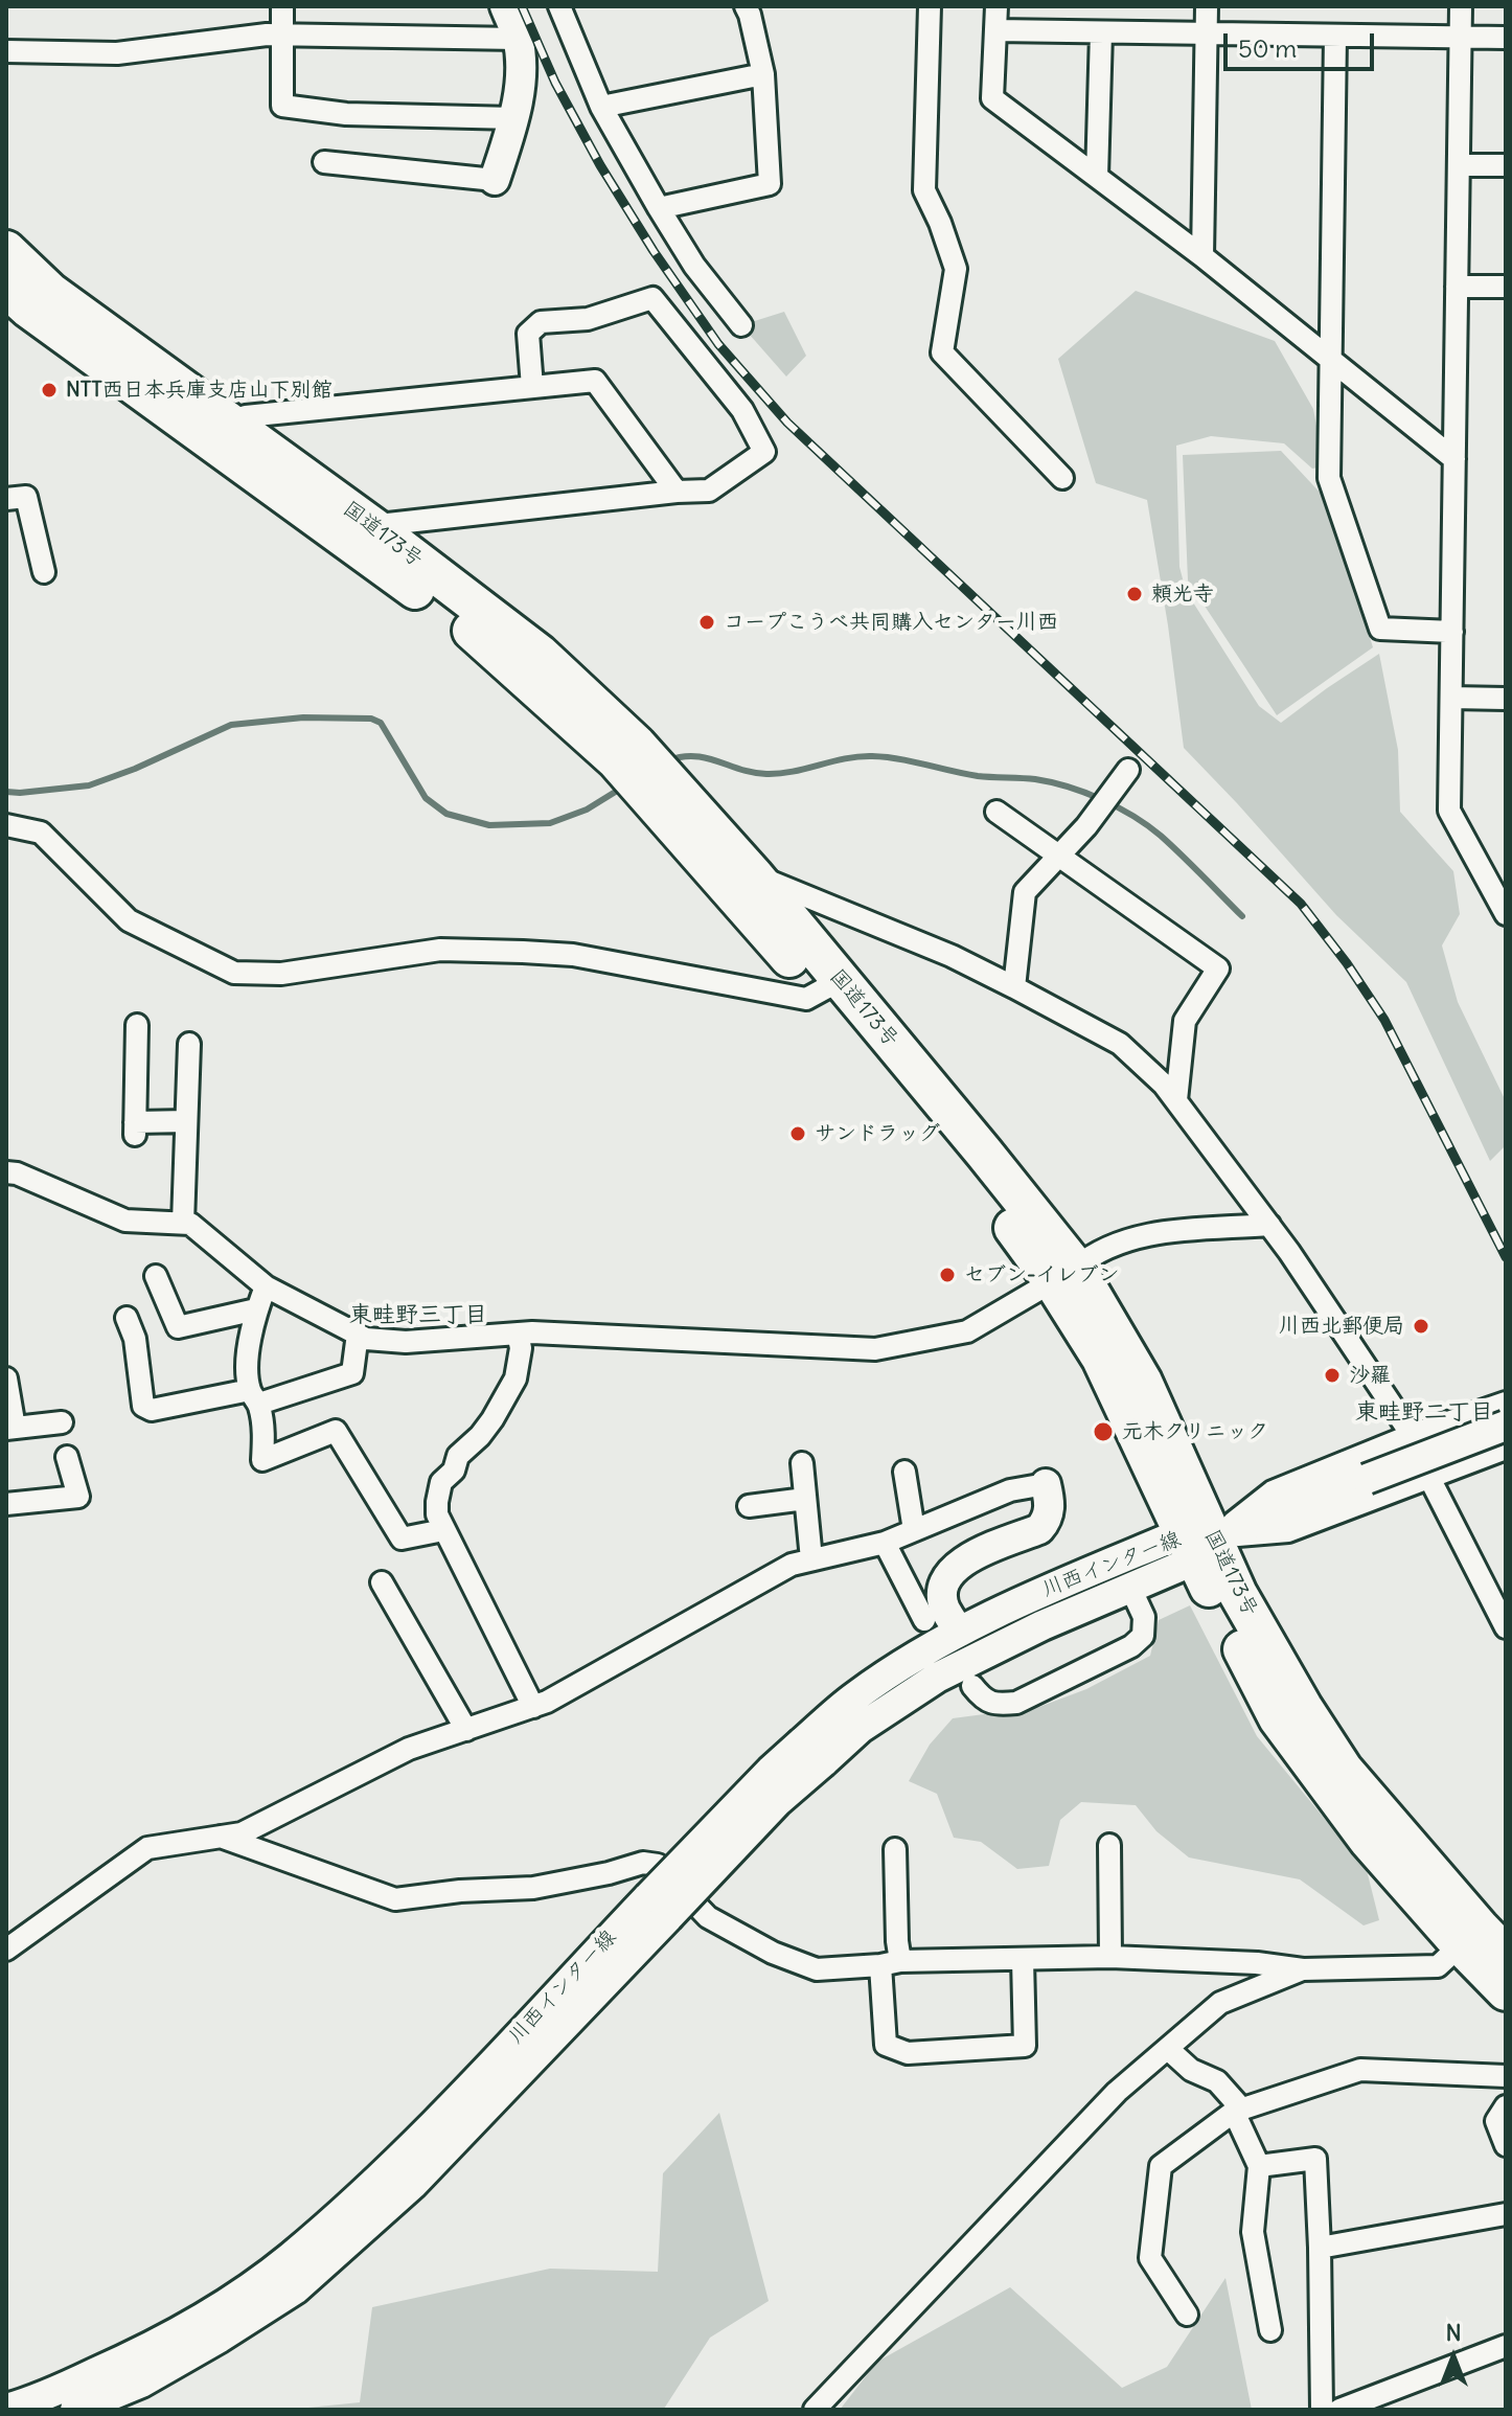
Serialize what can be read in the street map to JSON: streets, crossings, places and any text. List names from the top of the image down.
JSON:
{
  "streets": {
    "highway": ["国道173号"],
    "main road": ["川西インター線"]
  },
  "crossings": [
    ["国道173号", "川西インター線"]
  ],
  "districts": ["東畦野三丁目", "東畦野二丁目"],
  "places": [
    "NTT西日本兵庫支店山下別館",
    "頼光寺",
    "コープこうべ共同購入センター川西",
    "サンドラッグ",
    "セブン-イレブン",
    "川西北郵便局",
    "沙羅",
    "元木クリニック"
  ],
  "scale_bar": "50 m",
  "north": "top"
}
